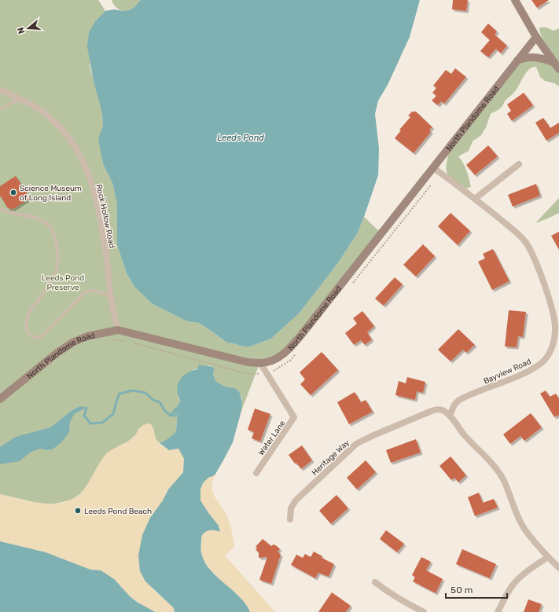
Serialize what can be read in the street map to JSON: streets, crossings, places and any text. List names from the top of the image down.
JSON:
{
  "streets": {
    "main road": ["North Plandome Road"],
    "street": [
      "Rock Hollow Road",
      "Bayview Road",
      "Water Lane",
      "Heritage Way"
    ]
  },
  "crossings": [
    ["North Plandome Road", "Rock Hollow Road"],
    ["North Plandome Road", "Bayview Road"],
    ["North Plandome Road", "Water Lane"],
    ["Bayview Road", "Heritage Way"]
  ],
  "water": ["Leeds Pond"],
  "parks": ["Leeds Pond Preserve"],
  "places": ["Science Museum of Long Island", "Leeds Pond Beach"],
  "scale_bar": "50 m",
  "north": "left"
}
